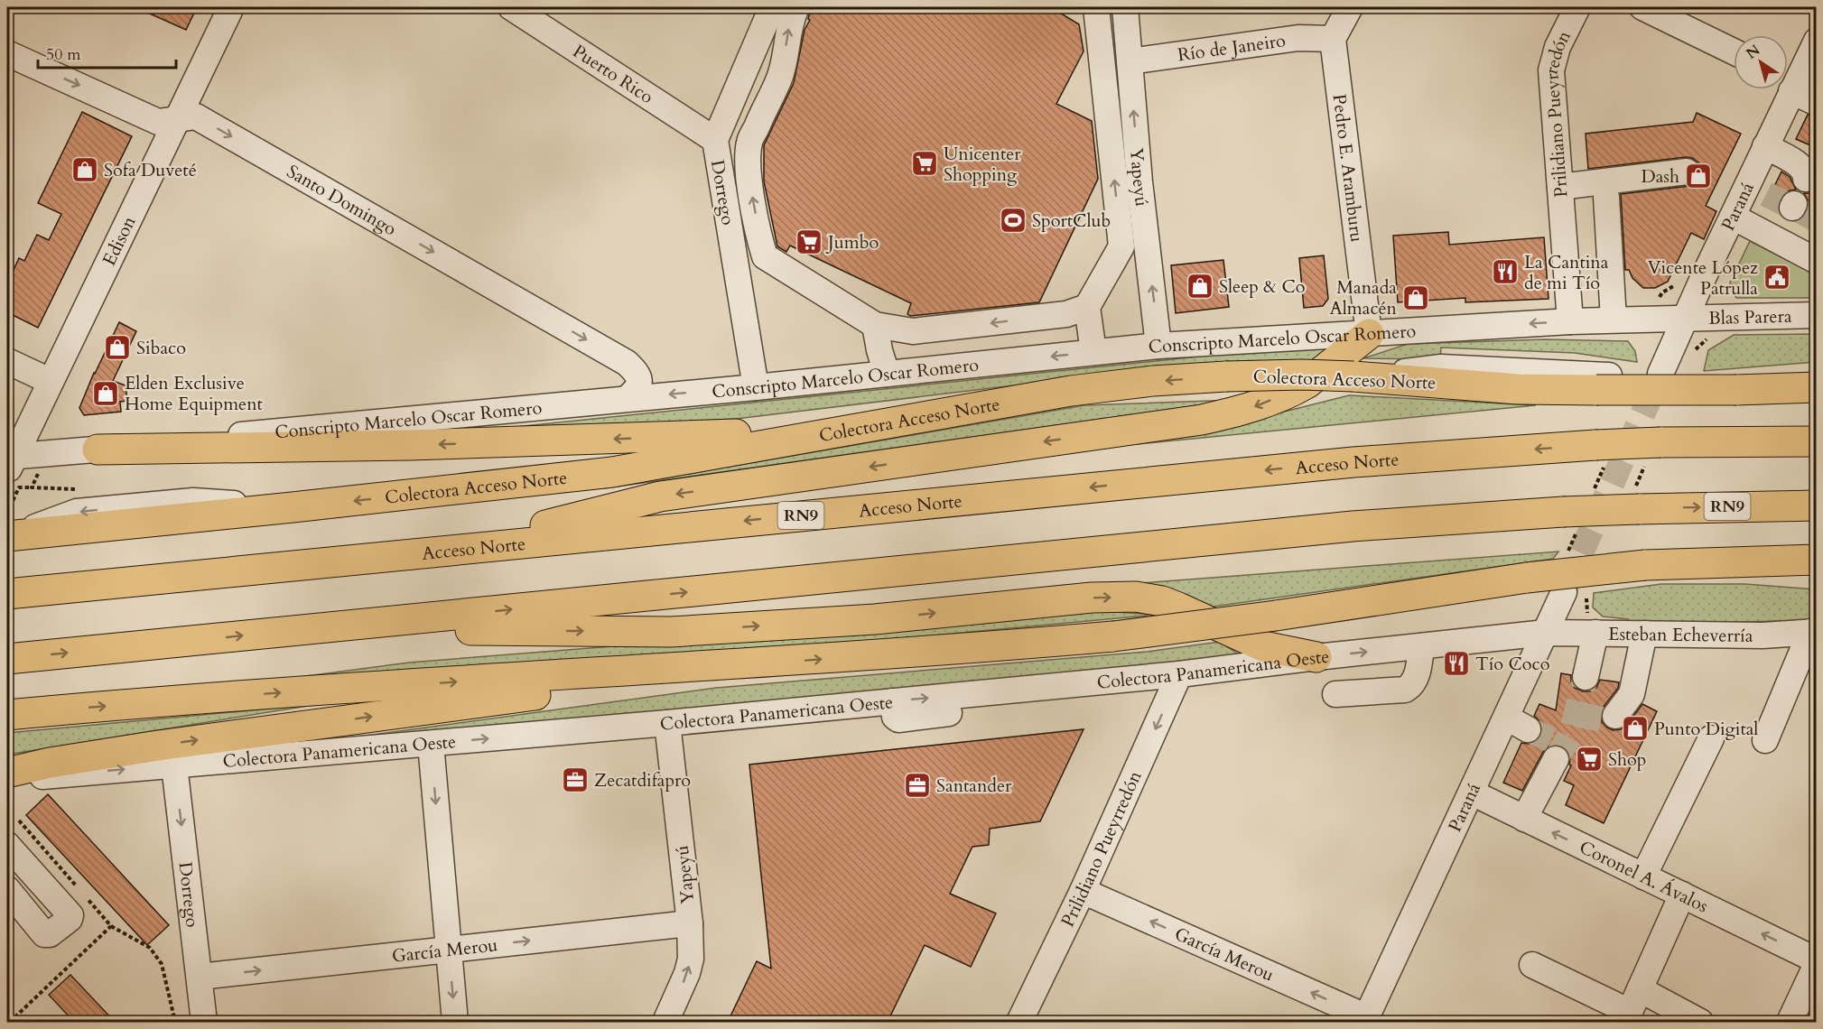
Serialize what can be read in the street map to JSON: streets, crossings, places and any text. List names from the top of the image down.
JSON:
{
  "streets": {
    "highway": ["Colectora Acceso Norte", "Acceso Norte", "RN9"],
    "street": [
      "Río de Janeiro",
      "Puerto Rico",
      "Prilidiano Pueyrredón",
      "Pedro E. Aramburu",
      "Yapeyú",
      "Dorrego",
      "Santo Domingo",
      "Paraná",
      "Edison",
      "Blas Parera",
      "Conscripto Marcelo Oscar Romero",
      "Esteban Echeverría",
      "Colectora Panamericana Oeste",
      "Coronel A. Ávalos",
      "García Merou"
    ]
  },
  "crossings": [
    ["Río de Janeiro", "Pedro E. Aramburu"],
    ["Río de Janeiro", "Yapeyú"],
    ["Puerto Rico", "Dorrego"],
    ["Prilidiano Pueyrredón", "Conscripto Marcelo Oscar Romero"],
    ["Prilidiano Pueyrredón", "Colectora Panamericana Oeste"],
    ["Prilidiano Pueyrredón", "García Merou"],
    ["Pedro E. Aramburu", "Conscripto Marcelo Oscar Romero"],
    ["Yapeyú", "Conscripto Marcelo Oscar Romero"],
    ["Yapeyú", "Colectora Panamericana Oeste"],
    ["Yapeyú", "García Merou"],
    ["Dorrego", "Conscripto Marcelo Oscar Romero"],
    ["Dorrego", "Colectora Panamericana Oeste"],
    ["Dorrego", "García Merou"],
    ["Santo Domingo", "Edison"],
    ["Santo Domingo", "Conscripto Marcelo Oscar Romero"],
    ["Paraná", "Blas Parera"],
    ["Paraná", "Conscripto Marcelo Oscar Romero"],
    ["Paraná", "Esteban Echeverría"],
    ["Paraná", "Colectora Panamericana Oeste"],
    ["Paraná", "Coronel A. Ávalos"],
    ["Paraná", "García Merou"],
    ["Edison", "Conscripto Marcelo Oscar Romero"],
    ["Blas Parera", "Conscripto Marcelo Oscar Romero"],
    ["Esteban Echeverría", "Colectora Panamericana Oeste"]
  ],
  "one_way": ["Santo Domingo", "Colectora Panamericana Oeste"],
  "places": {
    "supermarket": ["Unicenter Shopping", "Jumbo", "Shop"],
    "shop": [
      "Sofa Duveté",
      "Dash",
      "Sleep & Co",
      "Manada Almacén",
      "Sibaco",
      "Elden Exclusive Home Equipment",
      "Punto Digital"
    ],
    "sports": ["SportClub"],
    "restaurant": ["La Cantina de mi Tío", "Tío Coco"],
    "public building": ["Vicente López Patrulla"],
    "office": ["Zecatdifapro", "Santander"]
  },
  "scale_bar": "50 m",
  "north": "top left"
}
